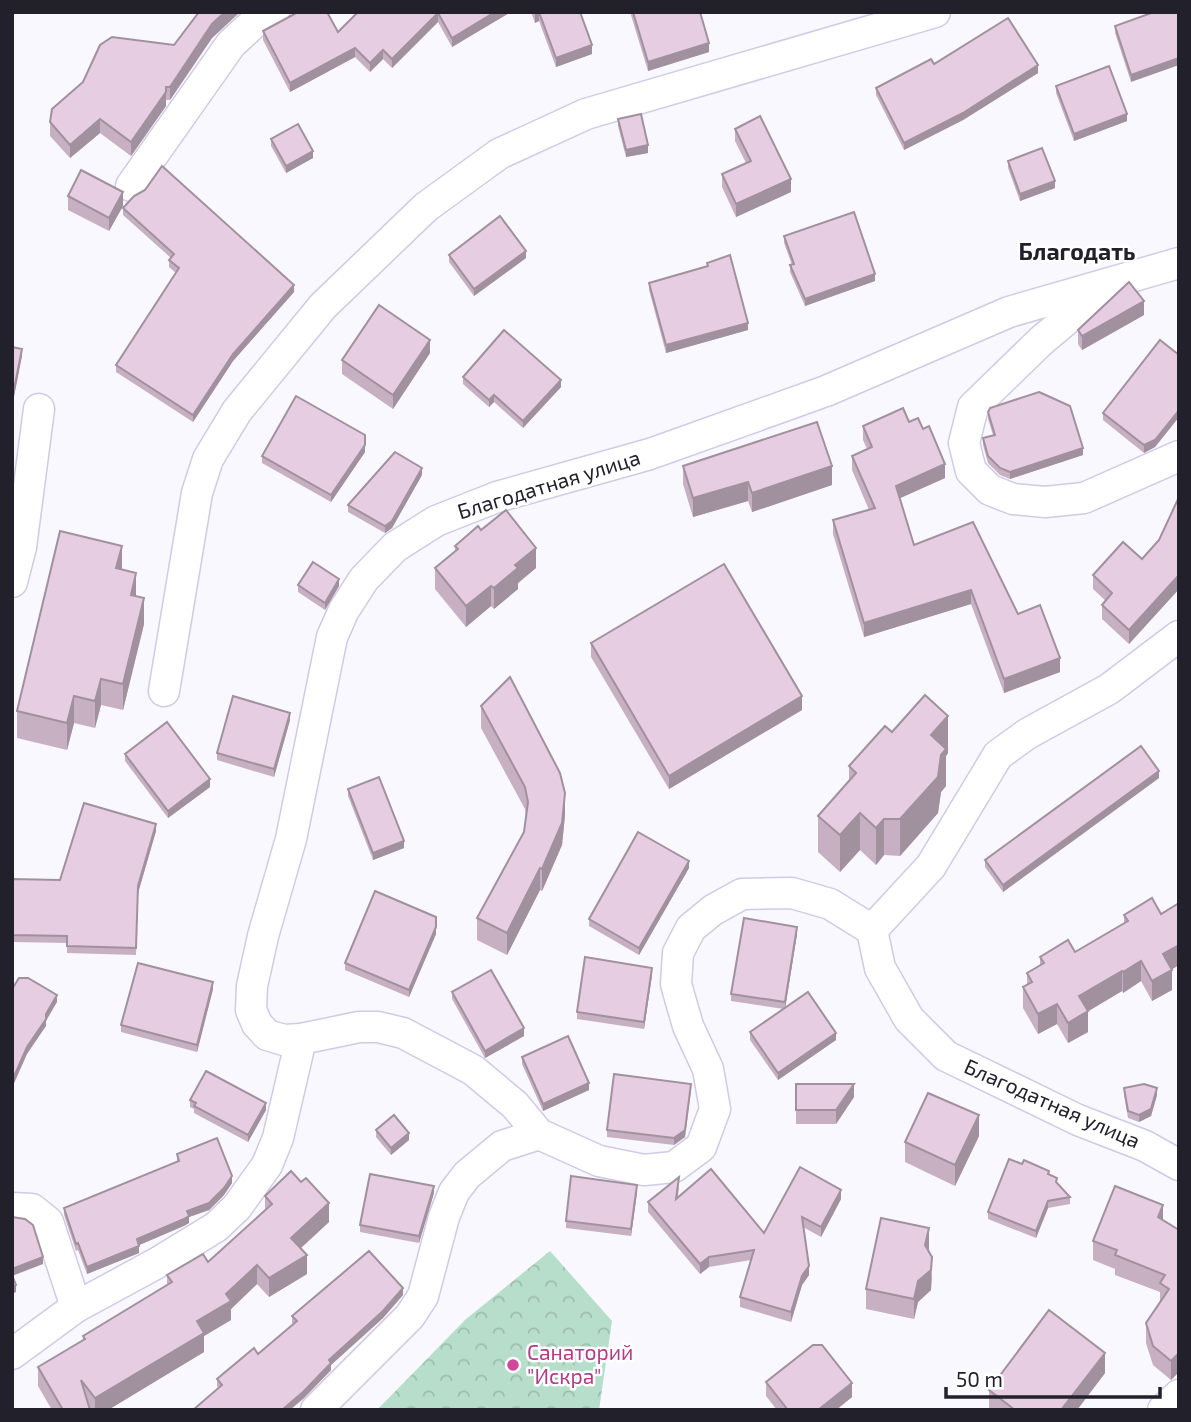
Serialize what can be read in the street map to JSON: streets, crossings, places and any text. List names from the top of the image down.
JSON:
{
  "streets": {
    "street": ["Благодатная улица"]
  },
  "districts": ["Благодать"],
  "places": ["Санаторий \"Искра\""],
  "scale_bar": "50 m"
}
